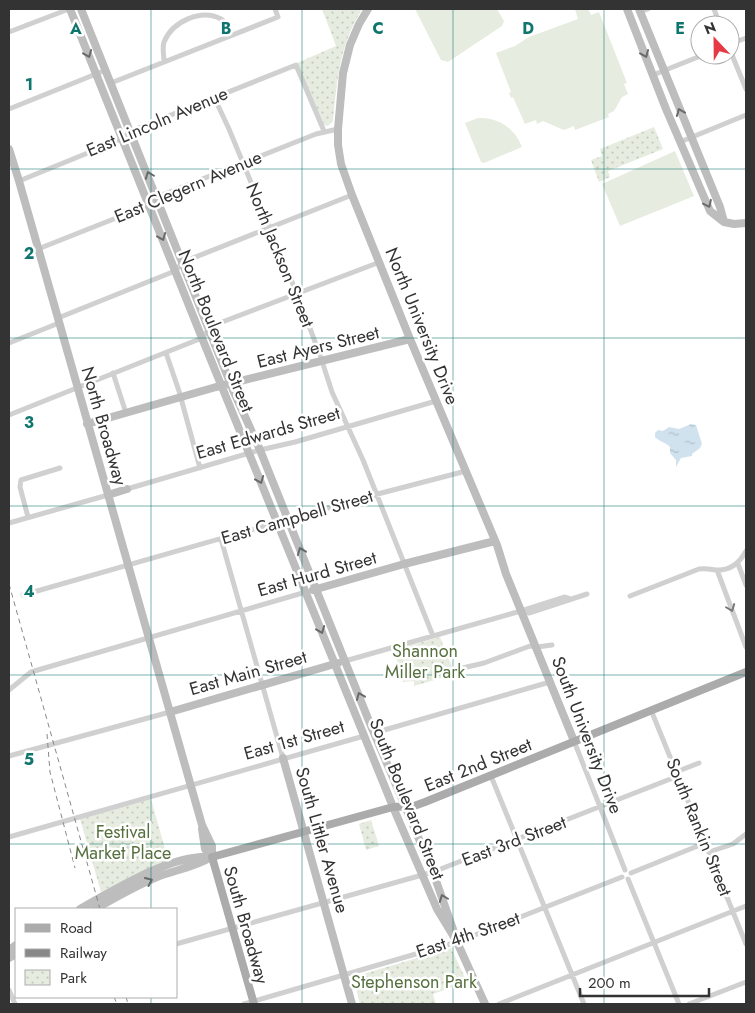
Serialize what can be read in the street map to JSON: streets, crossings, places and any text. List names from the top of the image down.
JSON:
{
  "streets": {
    "main road": [
      "North University Drive",
      "North Boulevard Street",
      "East Ayers Street",
      "North Broadway",
      "East Edwards Street",
      "East Hurd Street",
      "East Main Street",
      "South University Drive",
      "East 1st Street",
      "East 2nd Street",
      "South Boulevard Street",
      "South Littler Avenue",
      "South Broadway"
    ],
    "street": [
      "East Lincoln Avenue",
      "East Clegern Avenue",
      "North Jackson Street",
      "East Campbell Street",
      "South Rankin Street",
      "East 3rd Street",
      "East 4th Street"
    ]
  },
  "crossings": [
    ["East Lincoln Avenue", "East Clegern Avenue"],
    ["East Lincoln Avenue", "North Jackson Street"],
    ["East Lincoln Avenue", "North Boulevard Street"],
    ["East Lincoln Avenue", "North Broadway"],
    ["East Clegern Avenue", "North Jackson Street"],
    ["East Clegern Avenue", "North University Drive"],
    ["East Clegern Avenue", "North Boulevard Street"],
    ["East Clegern Avenue", "North Broadway"],
    ["North Jackson Street", "East Ayers Street"],
    ["North Jackson Street", "East Edwards Street"],
    ["North Jackson Street", "East Campbell Street"],
    ["North Jackson Street", "East Hurd Street"],
    ["North University Drive", "East Ayers Street"],
    ["North University Drive", "East Edwards Street"],
    ["North University Drive", "East Campbell Street"],
    ["North University Drive", "East Hurd Street"],
    ["North University Drive", "South University Drive"],
    ["North Boulevard Street", "East Ayers Street"],
    ["North Boulevard Street", "East Edwards Street"],
    ["North Boulevard Street", "East Campbell Street"],
    ["North Boulevard Street", "East Hurd Street"],
    ["North Boulevard Street", "East Main Street"],
    ["North Boulevard Street", "South Boulevard Street"],
    ["East Ayers Street", "North Broadway"],
    ["North Broadway", "East Edwards Street"],
    ["North Broadway", "East Campbell Street"],
    ["North Broadway", "East Hurd Street"],
    ["North Broadway", "East Main Street"],
    ["North Broadway", "South Broadway"],
    ["East Campbell Street", "South Littler Avenue"],
    ["East Hurd Street", "South Littler Avenue"],
    ["East Main Street", "South Boulevard Street"],
    ["East Main Street", "South Littler Avenue"],
    ["East Main Street", "South Broadway"],
    ["South University Drive", "East 1st Street"],
    ["South University Drive", "East 2nd Street"],
    ["South University Drive", "East 3rd Street"],
    ["South University Drive", "East 4th Street"],
    ["East 1st Street", "South Boulevard Street"],
    ["East 1st Street", "South Littler Avenue"],
    ["East 1st Street", "South Broadway"],
    ["East 2nd Street", "South Boulevard Street"],
    ["East 2nd Street", "South Rankin Street"],
    ["East 2nd Street", "South Littler Avenue"],
    ["East 2nd Street", "South Broadway"],
    ["South Boulevard Street", "East 3rd Street"],
    ["South Boulevard Street", "East 4th Street"],
    ["South Rankin Street", "East 3rd Street"],
    ["South Littler Avenue", "East 3rd Street"],
    ["South Littler Avenue", "East 4th Street"],
    ["East 3rd Street", "South Broadway"],
    ["South Broadway", "East 4th Street"]
  ],
  "parks": ["Shannon Miller Park", "Festival Market Place", "Stephenson Park"],
  "legend": ["Road", "Railway", "Park"],
  "scale_bar": "200 m",
  "north": "top",
  "grid": {
    "columns": [
      "A",
      "B",
      "C",
      "D",
      "E"
    ],
    "rows": [
      "1",
      "2",
      "3",
      "4",
      "5"
    ]
  }
}
